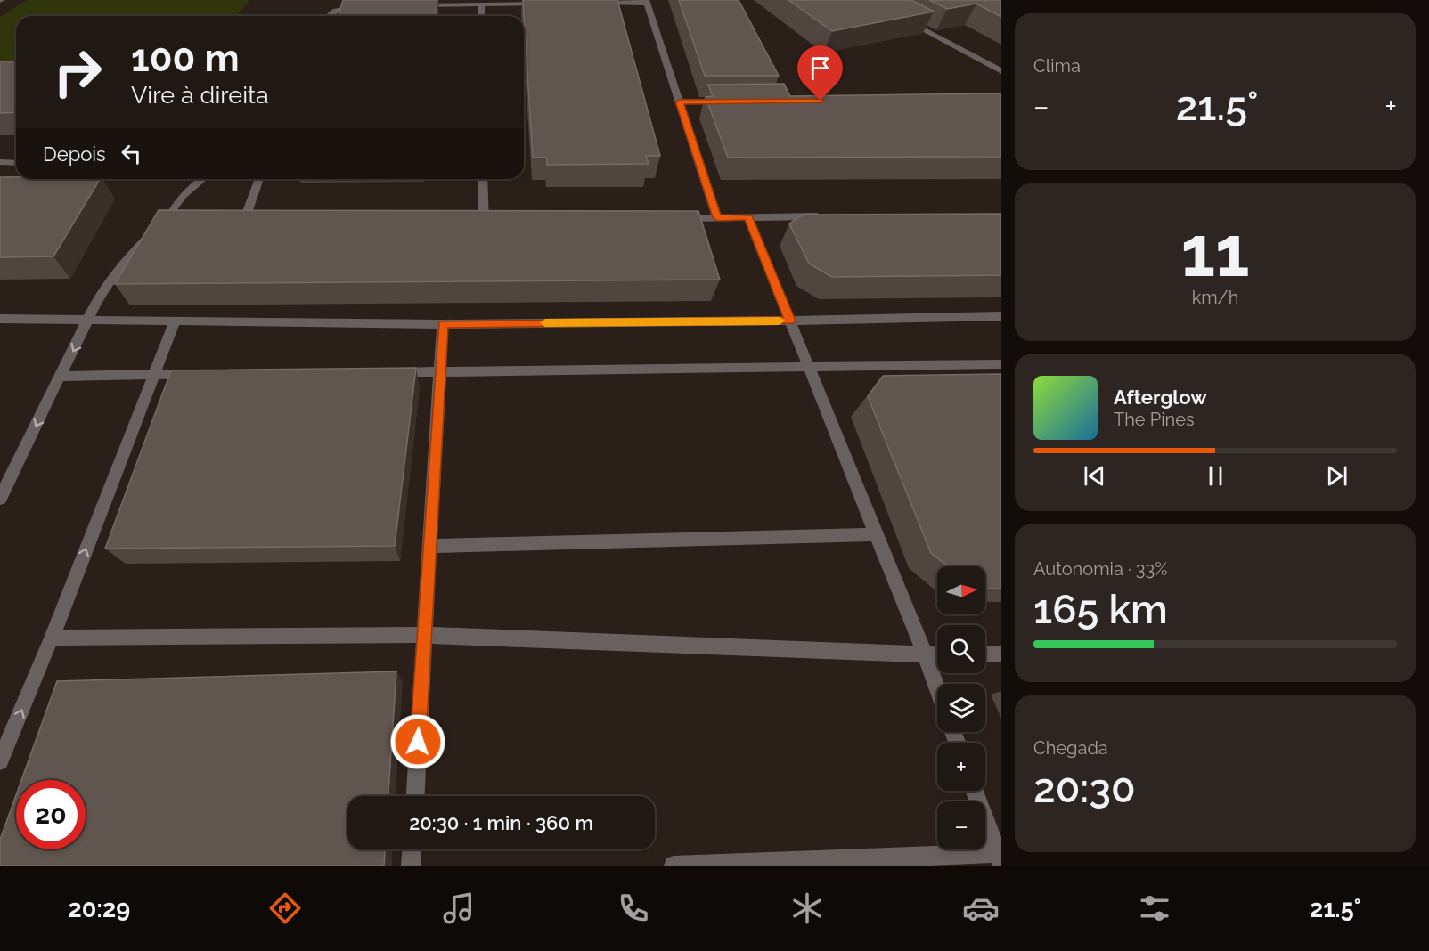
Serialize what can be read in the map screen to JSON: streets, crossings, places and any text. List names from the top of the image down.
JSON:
{
  "north": "right",
  "page": {
    "tile": [
      "Clima",
      ["11", "km/h"],
      ["Autonomia · 33%", "165 km"],
      ["Chegada", "20:30"]
    ],
    "turn": ["100 m", "Vire à direita"],
    "heat": ["−", "21.5°", "+"],
    "then": "Depois",
    "song": ["Afterglow", "The Pines"],
    "map_buttons": ["+", "−"],
    "limit": "20",
    "trip": "20:30 · 1 min · 360 m",
    "tabs": ["20:29", "21.5°"]
  }
}
